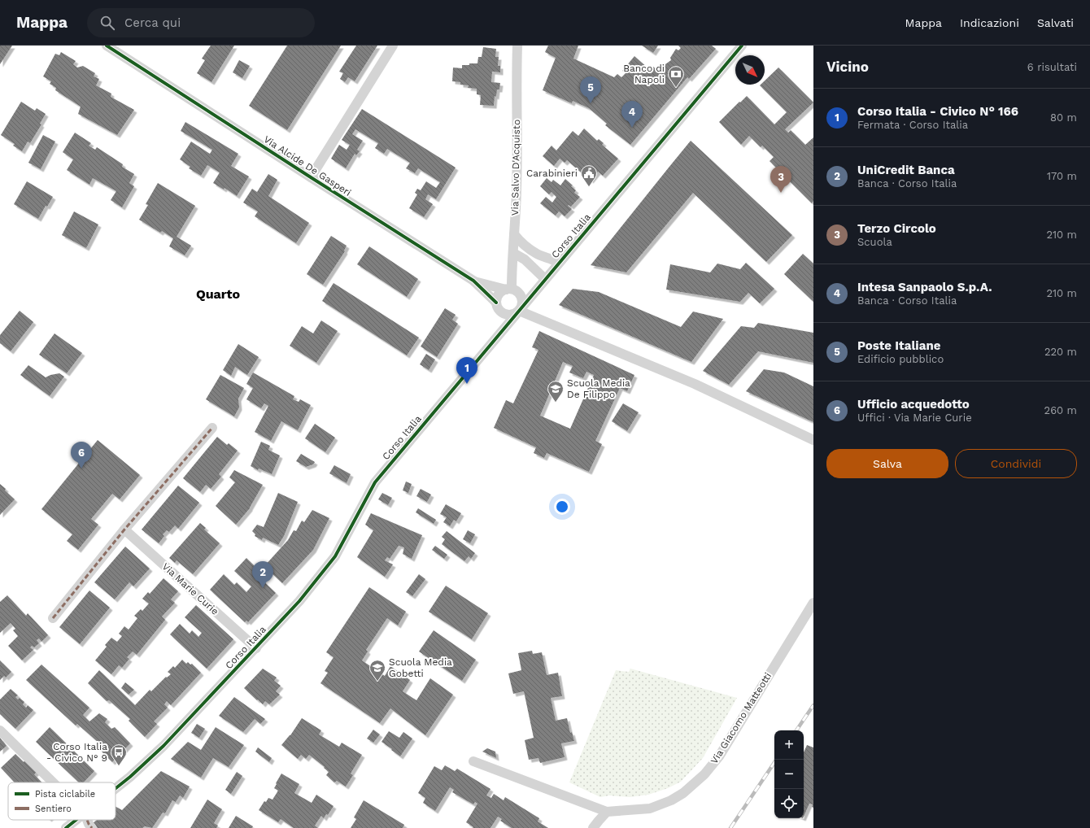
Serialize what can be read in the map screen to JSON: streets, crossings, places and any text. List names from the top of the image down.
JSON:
{
  "streets": {
    "street": [
      "Via Alcide De Gasperi",
      "Via Salvo D'Acquisto",
      "Corso Italia",
      "Via Marie Curie",
      "Via Giacomo Matteotti"
    ]
  },
  "crossings": [
    ["Via Alcide De Gasperi", "Via Salvo D'Acquisto"],
    ["Via Alcide De Gasperi", "Corso Italia"],
    ["Via Salvo D'Acquisto", "Corso Italia"],
    ["Corso Italia", "Via Marie Curie"]
  ],
  "districts": ["Quarto"],
  "places": {
    "bank": ["Banco di Napoli"],
    "public building": ["Carabinieri"],
    "school or university": ["Scuola Media De Filippo", "Scuola Media Gobetti"],
    "bus stop": ["Corso Italia - Civico N° 9"]
  },
  "legend": ["Pista ciclabile", "Sentiero"],
  "north": "bottom right",
  "page": {
    "header": "Mappa",
    "search": "Cerca qui",
    "nav": ["Mappa", "Indicazioni", "Salvati"],
    "heading": ["Vicino", "6 risultati"],
    "pins": [
      "5",
      "4",
      "3",
      "1",
      "6",
      "2"
    ],
    "list": [
      {
        "mark": "1",
        "name": "Corso Italia - Civico N° 166",
        "note": "Fermata · Corso Italia",
        "value": "80 m"
      },
      {
        "mark": "2",
        "name": "UniCredit Banca",
        "note": "Banca · Corso Italia",
        "value": "170 m"
      },
      {
        "mark": "3",
        "name": "Terzo Circolo",
        "note": "Scuola",
        "value": "210 m"
      },
      {
        "mark": "4",
        "name": "Intesa Sanpaolo S.p.A.",
        "note": "Banca · Corso Italia",
        "value": "210 m"
      },
      {
        "mark": "5",
        "name": "Poste Italiane",
        "note": "Edificio pubblico",
        "value": "220 m"
      },
      {
        "mark": "6",
        "name": "Ufficio acquedotto",
        "note": "Uffici · Via Marie Curie",
        "value": "260 m"
      }
    ],
    "buttons": ["Salva", "Condividi"],
    "map_buttons": ["+", "−"]
  }
}
